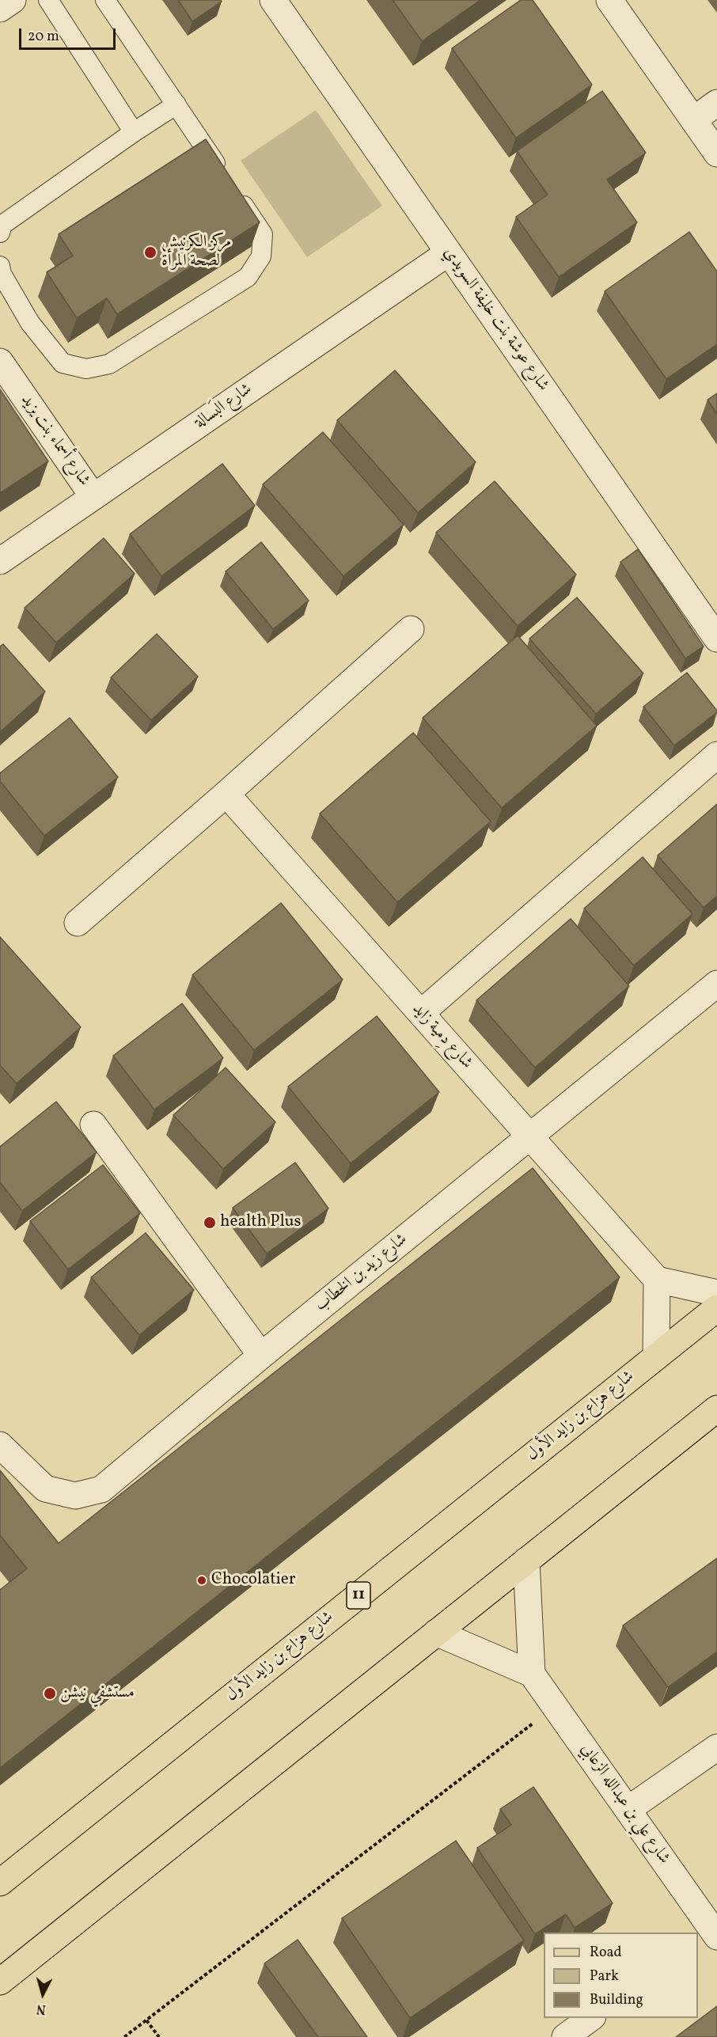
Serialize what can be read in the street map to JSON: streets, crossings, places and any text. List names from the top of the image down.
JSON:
{
  "streets": {
    "main road": ["شارع هزاع بن زايد الأول", "11"],
    "street": [
      "شارع عوشة بنت خليفة السويدي",
      "شارع البَسالة",
      "شارع أسماء بنت يزيد",
      "شارع دِمية زايد",
      "شارع زيد بن الخطاب",
      "شارع علي بن عبدالله الزعابي"
    ]
  },
  "crossings": [
    ["شارع عوشة بنت خليفة السويدي", "شارع البَسالة"],
    ["شارع البَسالة", "شارع أسماء بنت يزيد"],
    ["شارع دِمية زايد", "شارع زيد بن الخطاب"]
  ],
  "places": [
    "مركز الكرنيش لصحة المرأة",
    "health Plus",
    "Chocolatier",
    "مستشفي نيشن"
  ],
  "legend": ["Road", "Park", "Building"],
  "scale_bar": "20 m",
  "north": "bottom"
}
